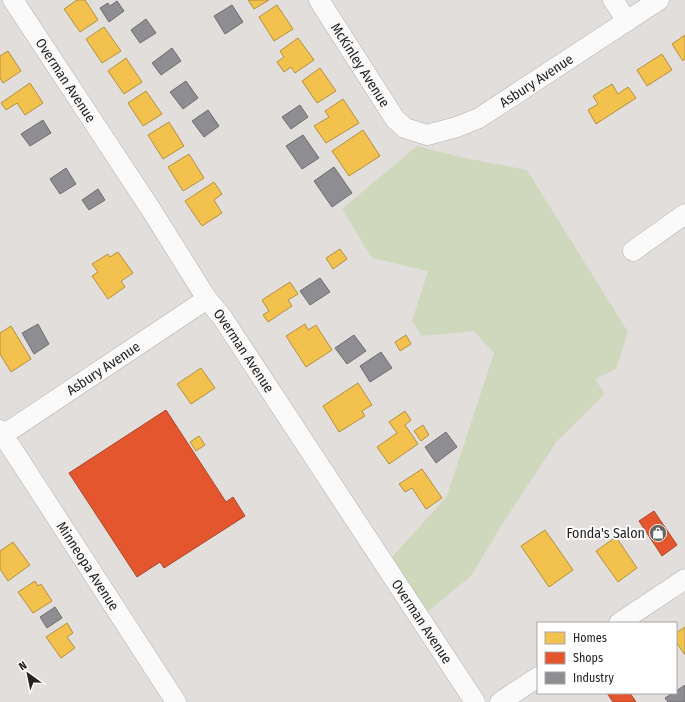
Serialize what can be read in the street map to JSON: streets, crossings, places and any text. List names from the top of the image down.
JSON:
{
  "streets": {
    "street": [
      "McKinley Avenue",
      "Overman Avenue",
      "Asbury Avenue",
      "Minneopa Avenue"
    ]
  },
  "crossings": [
    ["McKinley Avenue", "Asbury Avenue"],
    ["Overman Avenue", "Asbury Avenue"],
    ["Asbury Avenue", "Minneopa Avenue"]
  ],
  "places": {
    "shop": ["Fonda's Salon"]
  },
  "legend": ["Homes", "Shops", "Industry"],
  "north": "top left"
}
